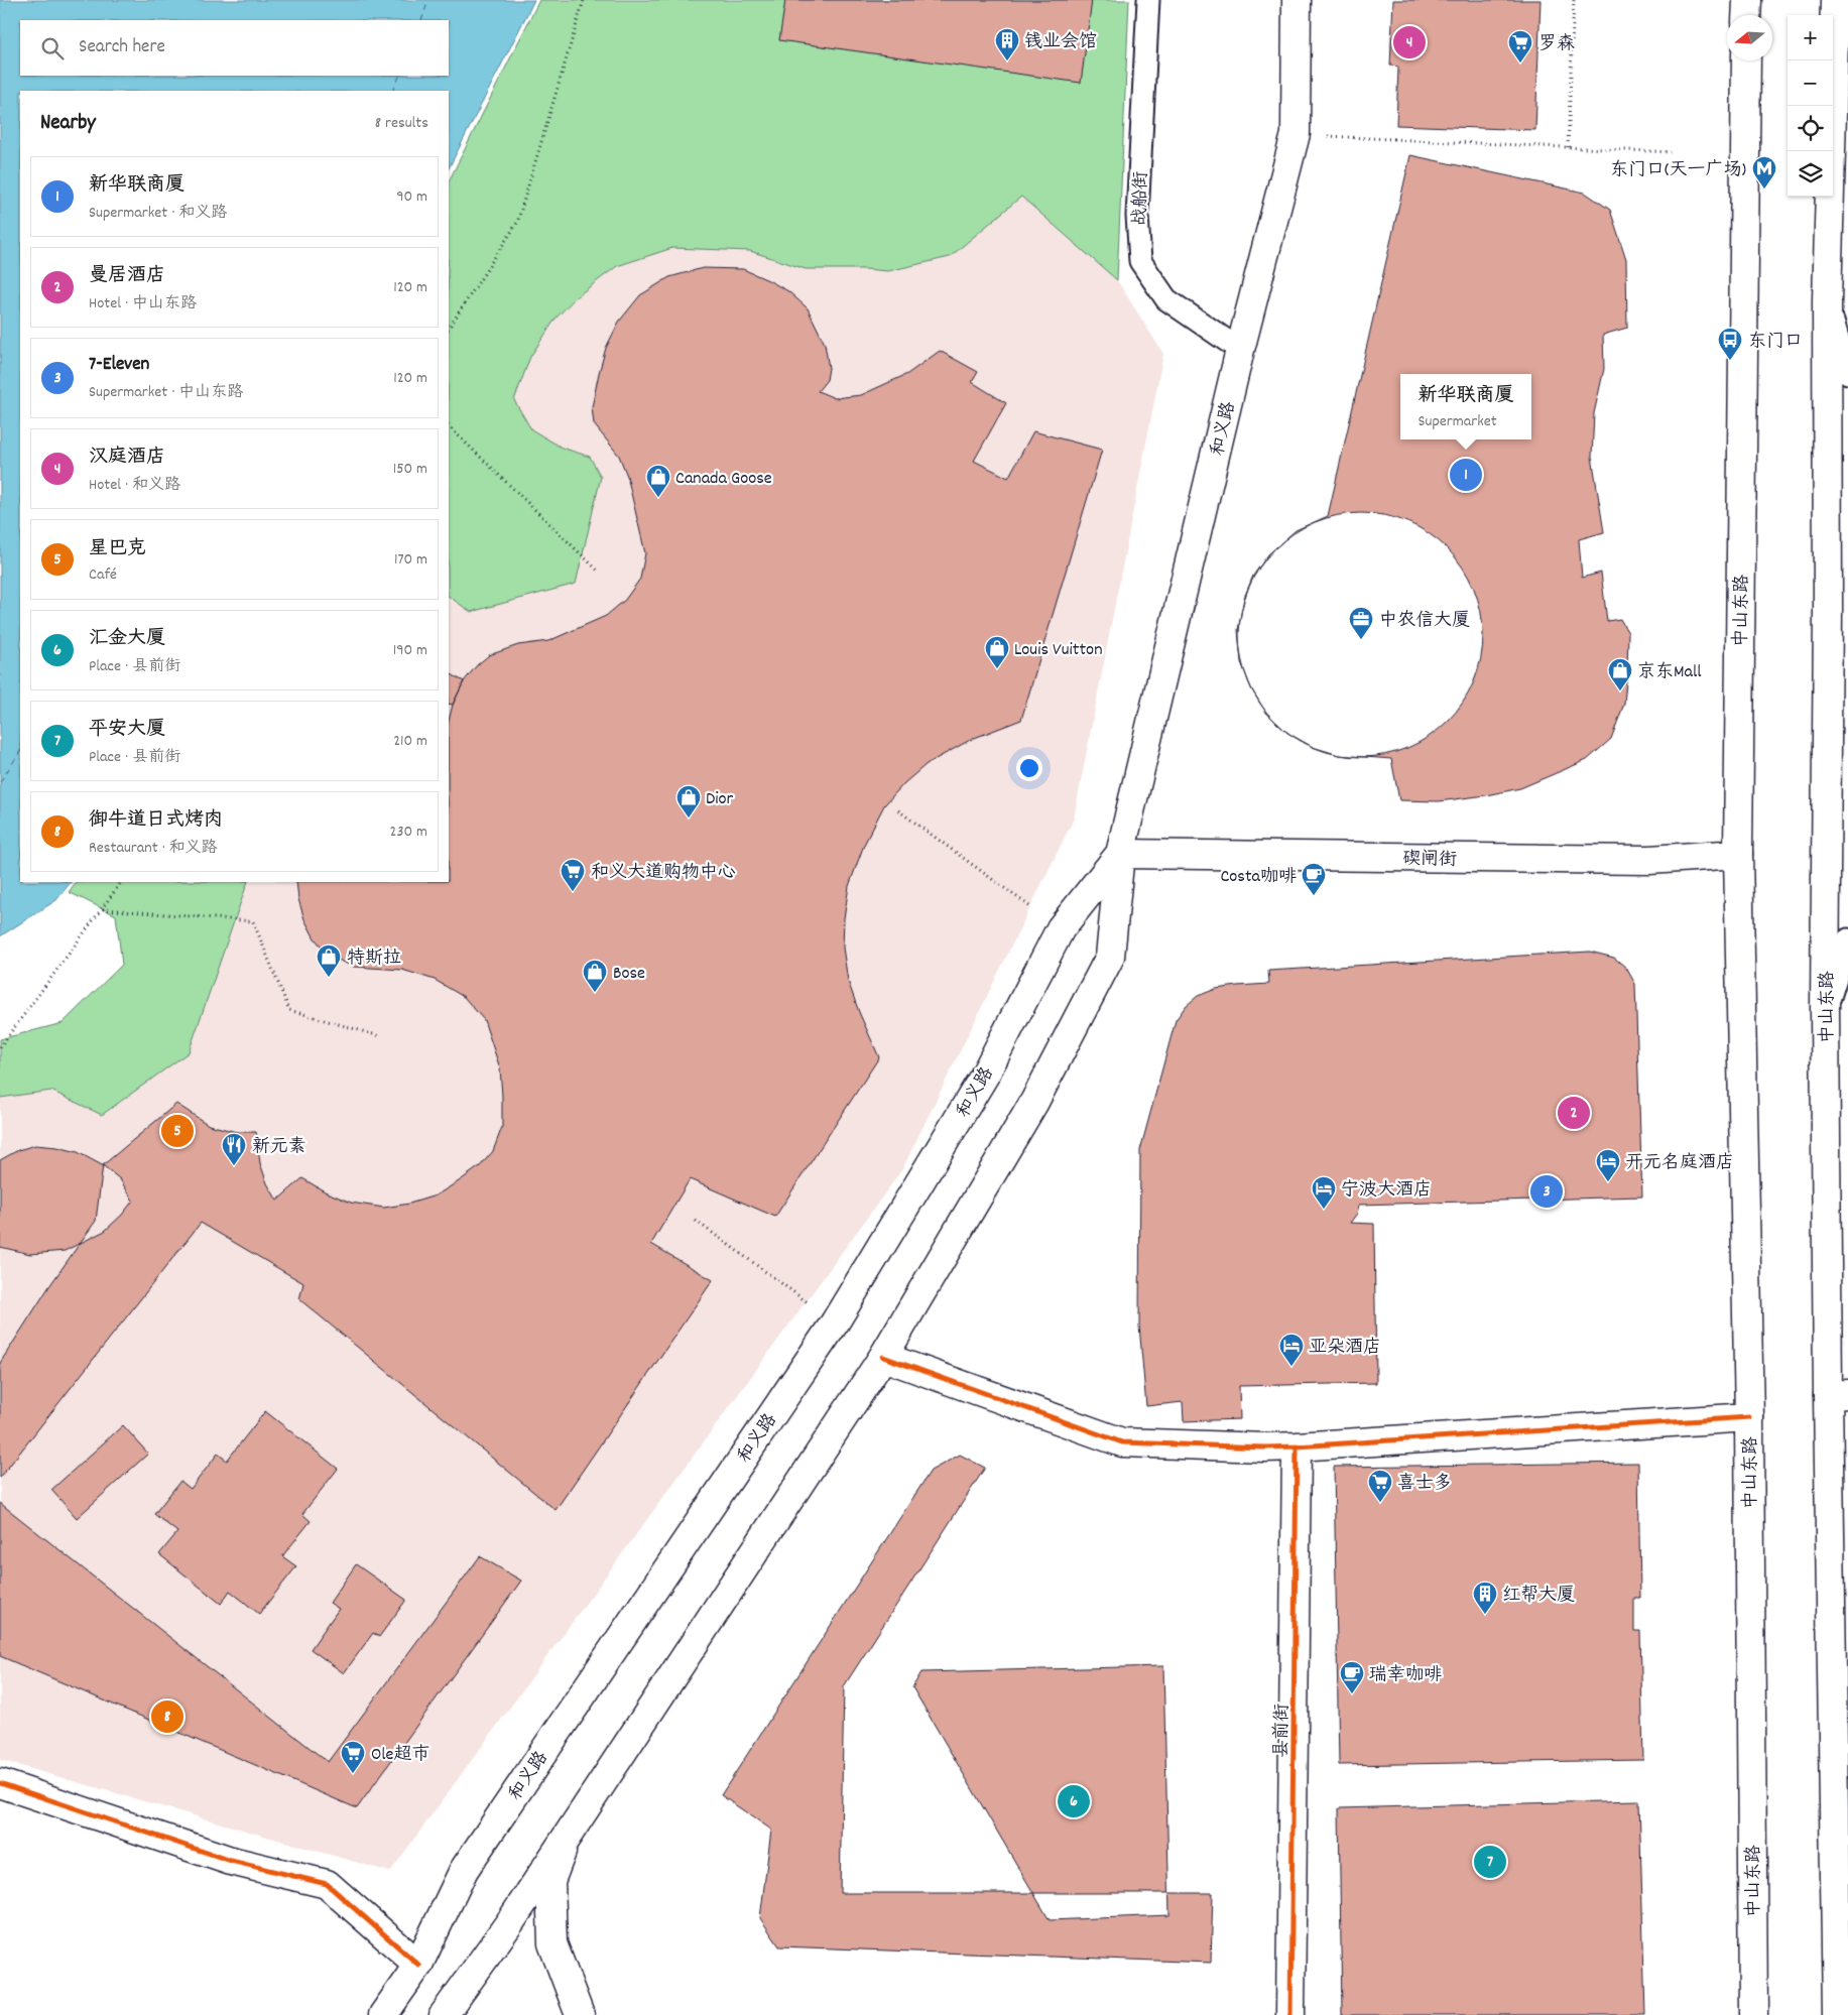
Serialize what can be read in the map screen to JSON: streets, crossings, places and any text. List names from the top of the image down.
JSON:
{
  "streets": {
    "main road": [
      "和义路",
      "中山东路",
      "碶闸街",
      "县前街"
    ],
    "lane": ["战船街"]
  },
  "crossings": [
    ["战船街", "和义路"],
    ["和义路", "碶闸街"],
    ["中山东路", "碶闸街"]
  ],
  "places": {
    "building": ["钱业会馆", "红帮大厦"],
    "supermarket": [
      "罗森",
      "和义大道购物中心",
      "喜士多",
      "Ole超市"
    ],
    "metro station": ["东门口(天一广场)"],
    "bus stop": ["东门口"],
    "shop": [
      "Canada Goose",
      "Louis Vuitton",
      "京东Mall",
      "Dior",
      "特斯拉",
      "Bose"
    ],
    "office": ["中农信大厦"],
    "cafe": ["Costa咖啡", "瑞幸咖啡"],
    "restaurant": ["新元素"],
    "hotel": ["开元名庭酒店", "宁波大酒店", "亚朵酒店"]
  },
  "north": "left",
  "page": {
    "map_buttons": ["+", "−"],
    "search": "Search here",
    "pins": [
      "4",
      "1",
      "2",
      "5",
      "3",
      "8",
      "6",
      "7"
    ],
    "heading": ["Nearby", "8 results"],
    "list": [
      {
        "mark": "1",
        "name": "新华联商厦",
        "note": "Supermarket · 和义路",
        "value": "90 m"
      },
      {
        "mark": "2",
        "name": "曼居酒店",
        "note": "Hotel · 中山东路",
        "value": "120 m"
      },
      {
        "mark": "3",
        "name": "7-Eleven",
        "note": "Supermarket · 中山东路",
        "value": "120 m"
      },
      {
        "mark": "4",
        "name": "汉庭酒店",
        "note": "Hotel · 和义路",
        "value": "150 m"
      },
      {
        "mark": "5",
        "name": "星巴克",
        "note": "Café",
        "value": "170 m"
      },
      {
        "mark": "6",
        "name": "汇金大厦",
        "note": "Place · 县前街",
        "value": "190 m"
      },
      {
        "mark": "7",
        "name": "平安大厦",
        "note": "Place · 县前街",
        "value": "210 m"
      },
      {
        "mark": "8",
        "name": "御牛道日式烤肉",
        "note": "Restaurant · 和义路",
        "value": "230 m"
      }
    ],
    "popup": ["新华联商厦", "Supermarket"]
  }
}
